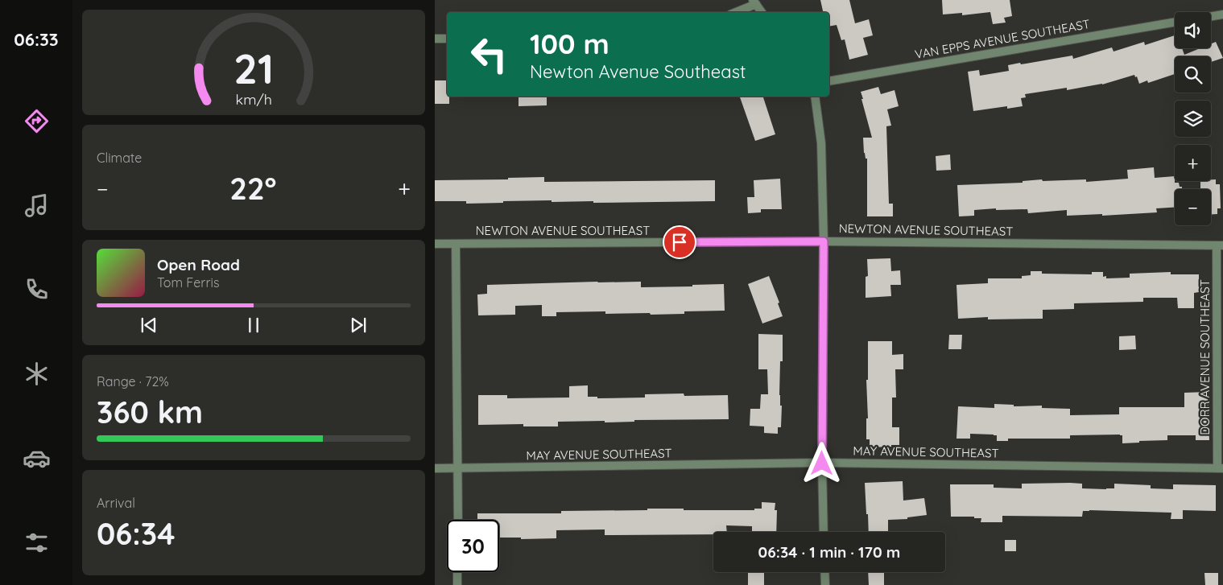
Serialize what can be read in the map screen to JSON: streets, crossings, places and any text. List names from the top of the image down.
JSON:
{
  "streets": {
    "street": [
      "VAN EPPS AVENUE SOUTHEAST",
      "NEWTON AVENUE SOUTHEAST",
      "DORR AVENUE SOUTHEAST",
      "MAY AVENUE SOUTHEAST"
    ]
  },
  "crossings": [
    ["NEWTON AVENUE SOUTHEAST", "DORR AVENUE SOUTHEAST"],
    ["DORR AVENUE SOUTHEAST", "MAY AVENUE SOUTHEAST"]
  ],
  "page": {
    "tabs": "06:33",
    "map_buttons": ["+", "−"],
    "turn": ["100 m", "Newton Avenue Southeast"],
    "tile": [
      "Climate",
      ["Range · 72%", "360 km"],
      ["Arrival", "06:34"]
    ],
    "heat": ["−", "22°", "+"],
    "song": ["Open Road", "Tom Ferris"],
    "limit": "30",
    "trip": "06:34 · 1 min · 170 m",
    "gauge": ["21", "km/h"]
  }
}
